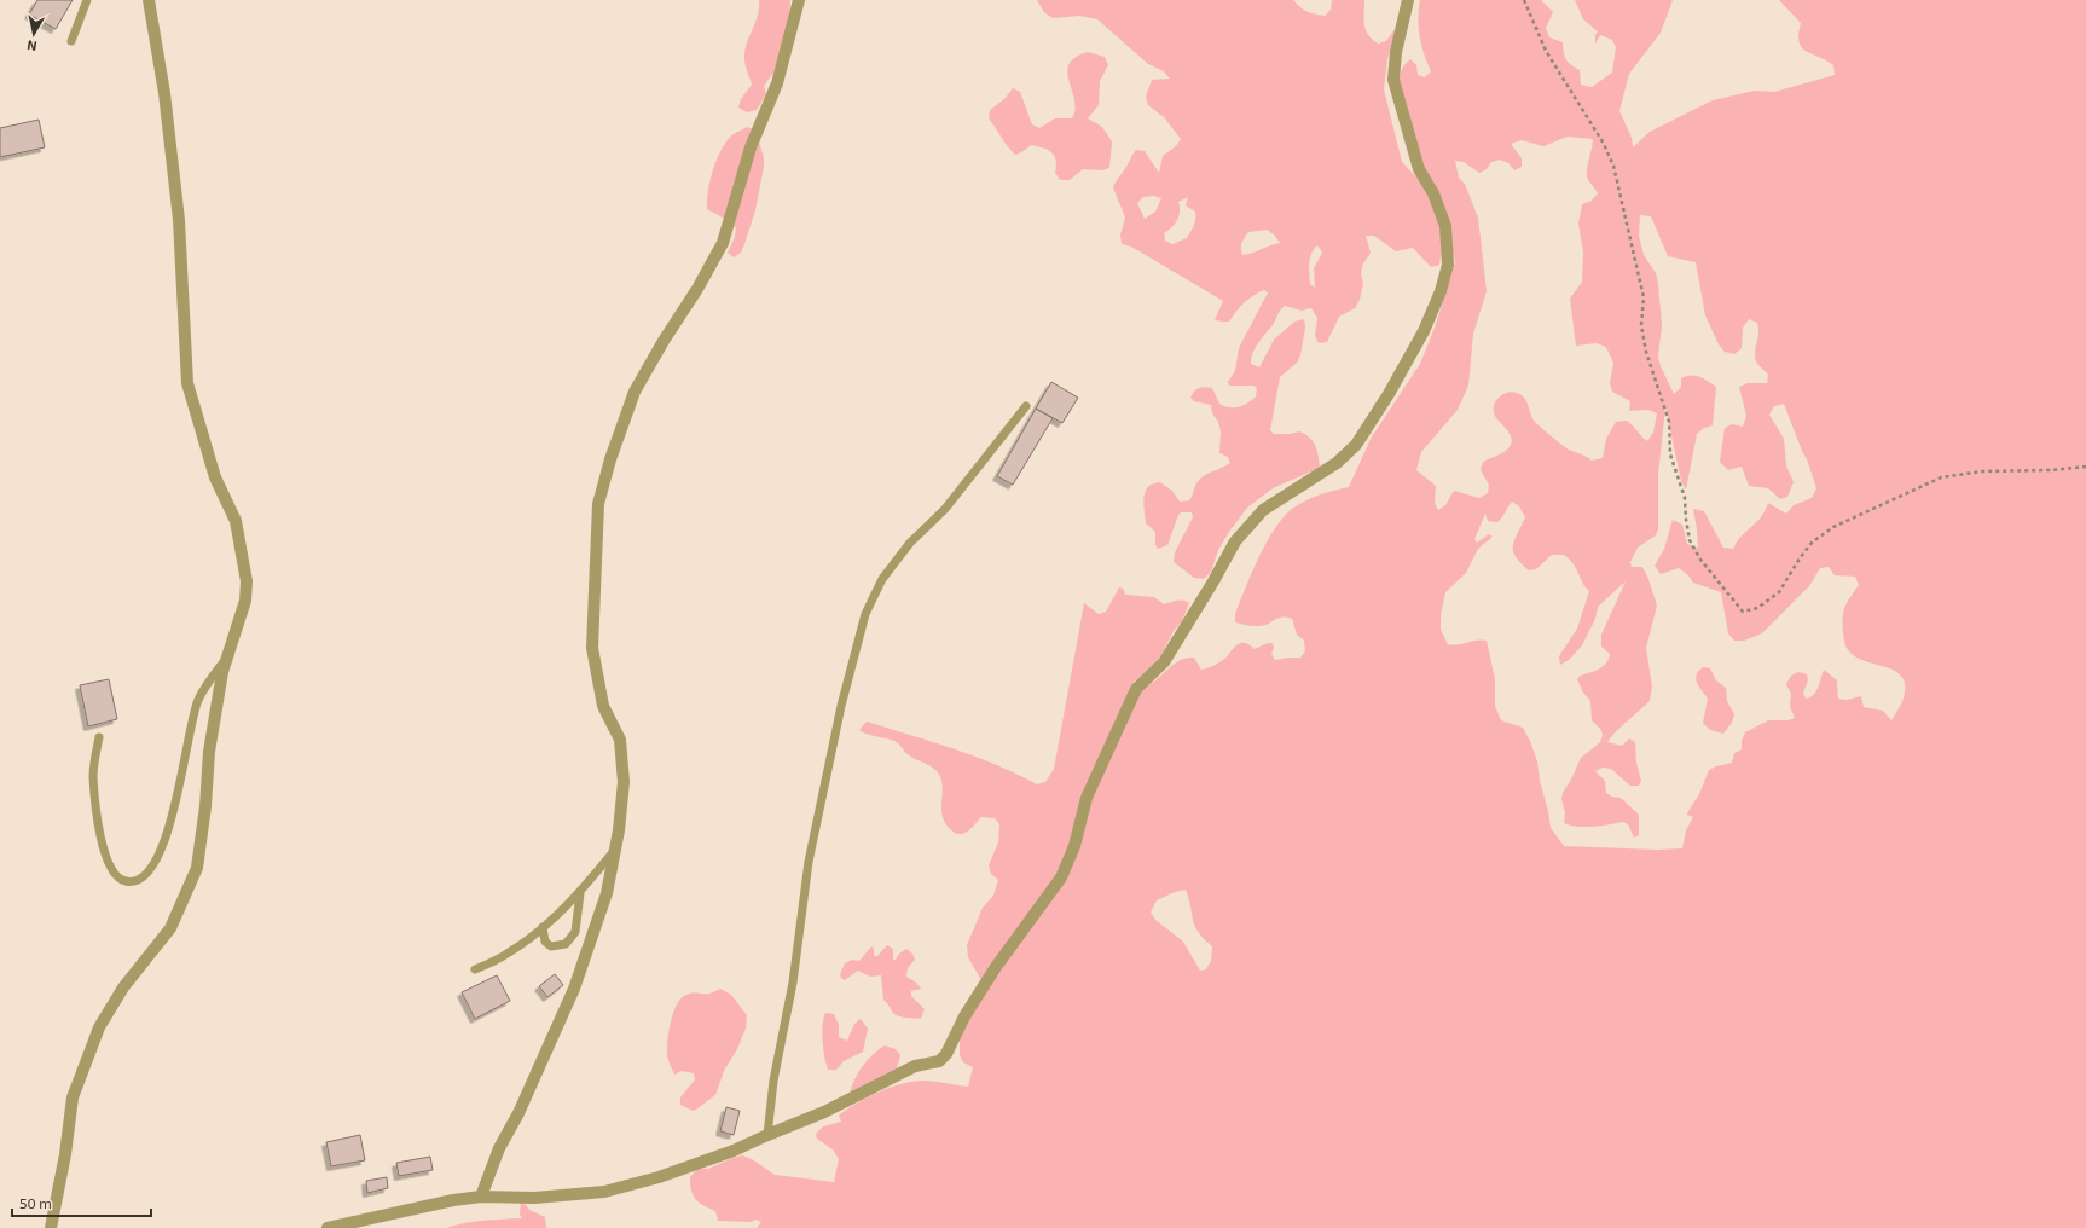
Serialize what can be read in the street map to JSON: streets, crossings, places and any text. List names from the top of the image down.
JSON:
{
  "scale_bar": "50 m",
  "north": "bottom"
}
